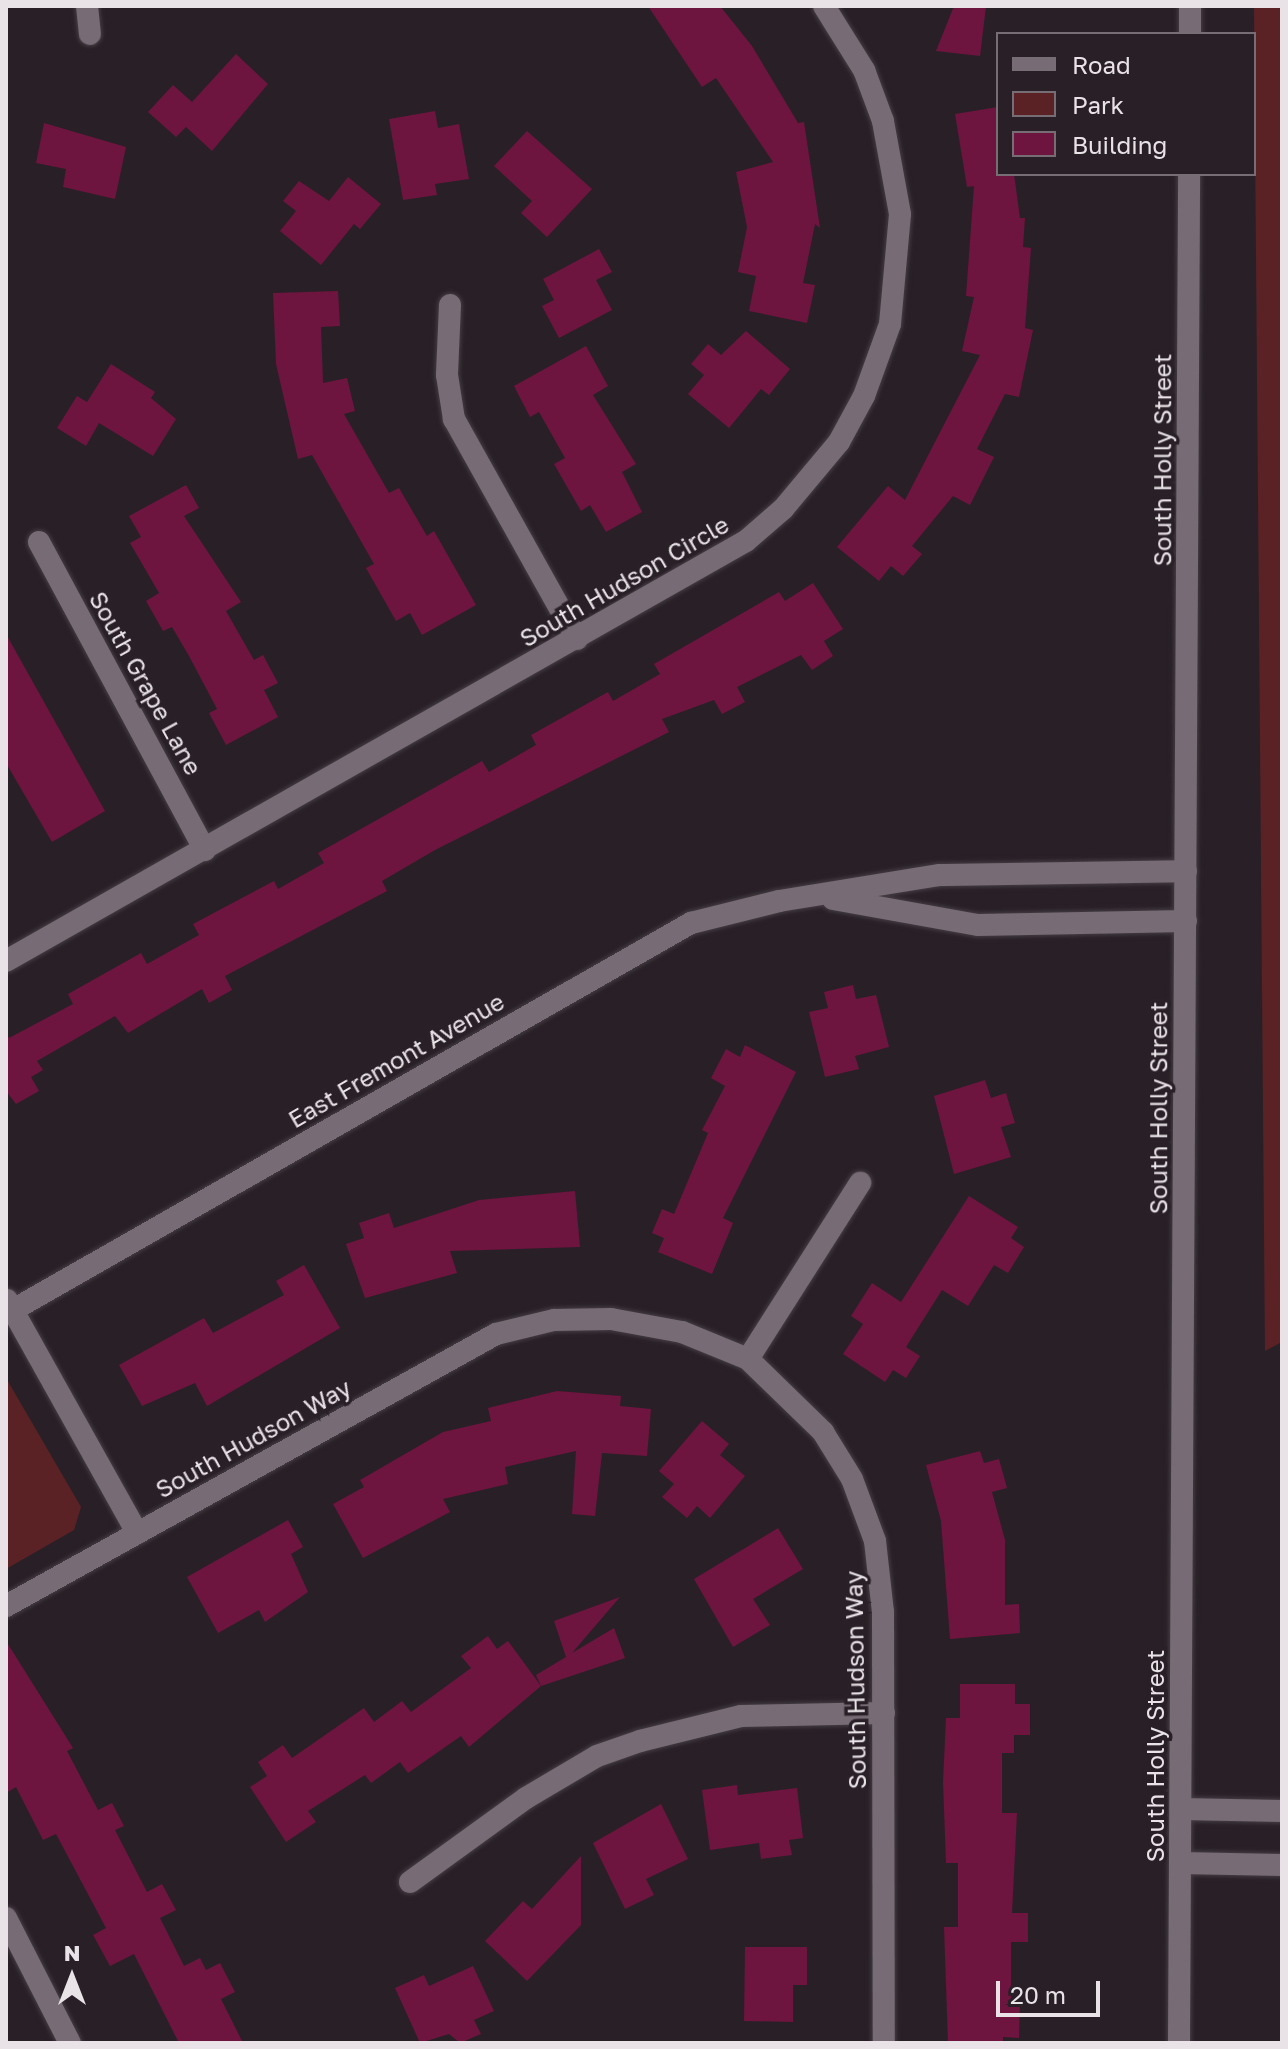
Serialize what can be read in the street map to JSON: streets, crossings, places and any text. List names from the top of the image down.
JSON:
{
  "streets": {
    "street": [
      "South Holly Street",
      "South Hudson Circle",
      "South Grape Lane",
      "East Fremont Avenue",
      "South Hudson Way"
    ]
  },
  "crossings": [
    ["South Holly Street", "East Fremont Avenue"],
    ["South Hudson Circle", "South Grape Lane"]
  ],
  "legend": ["Road", "Park", "Building"],
  "scale_bar": "20 m",
  "north": "top"
}
